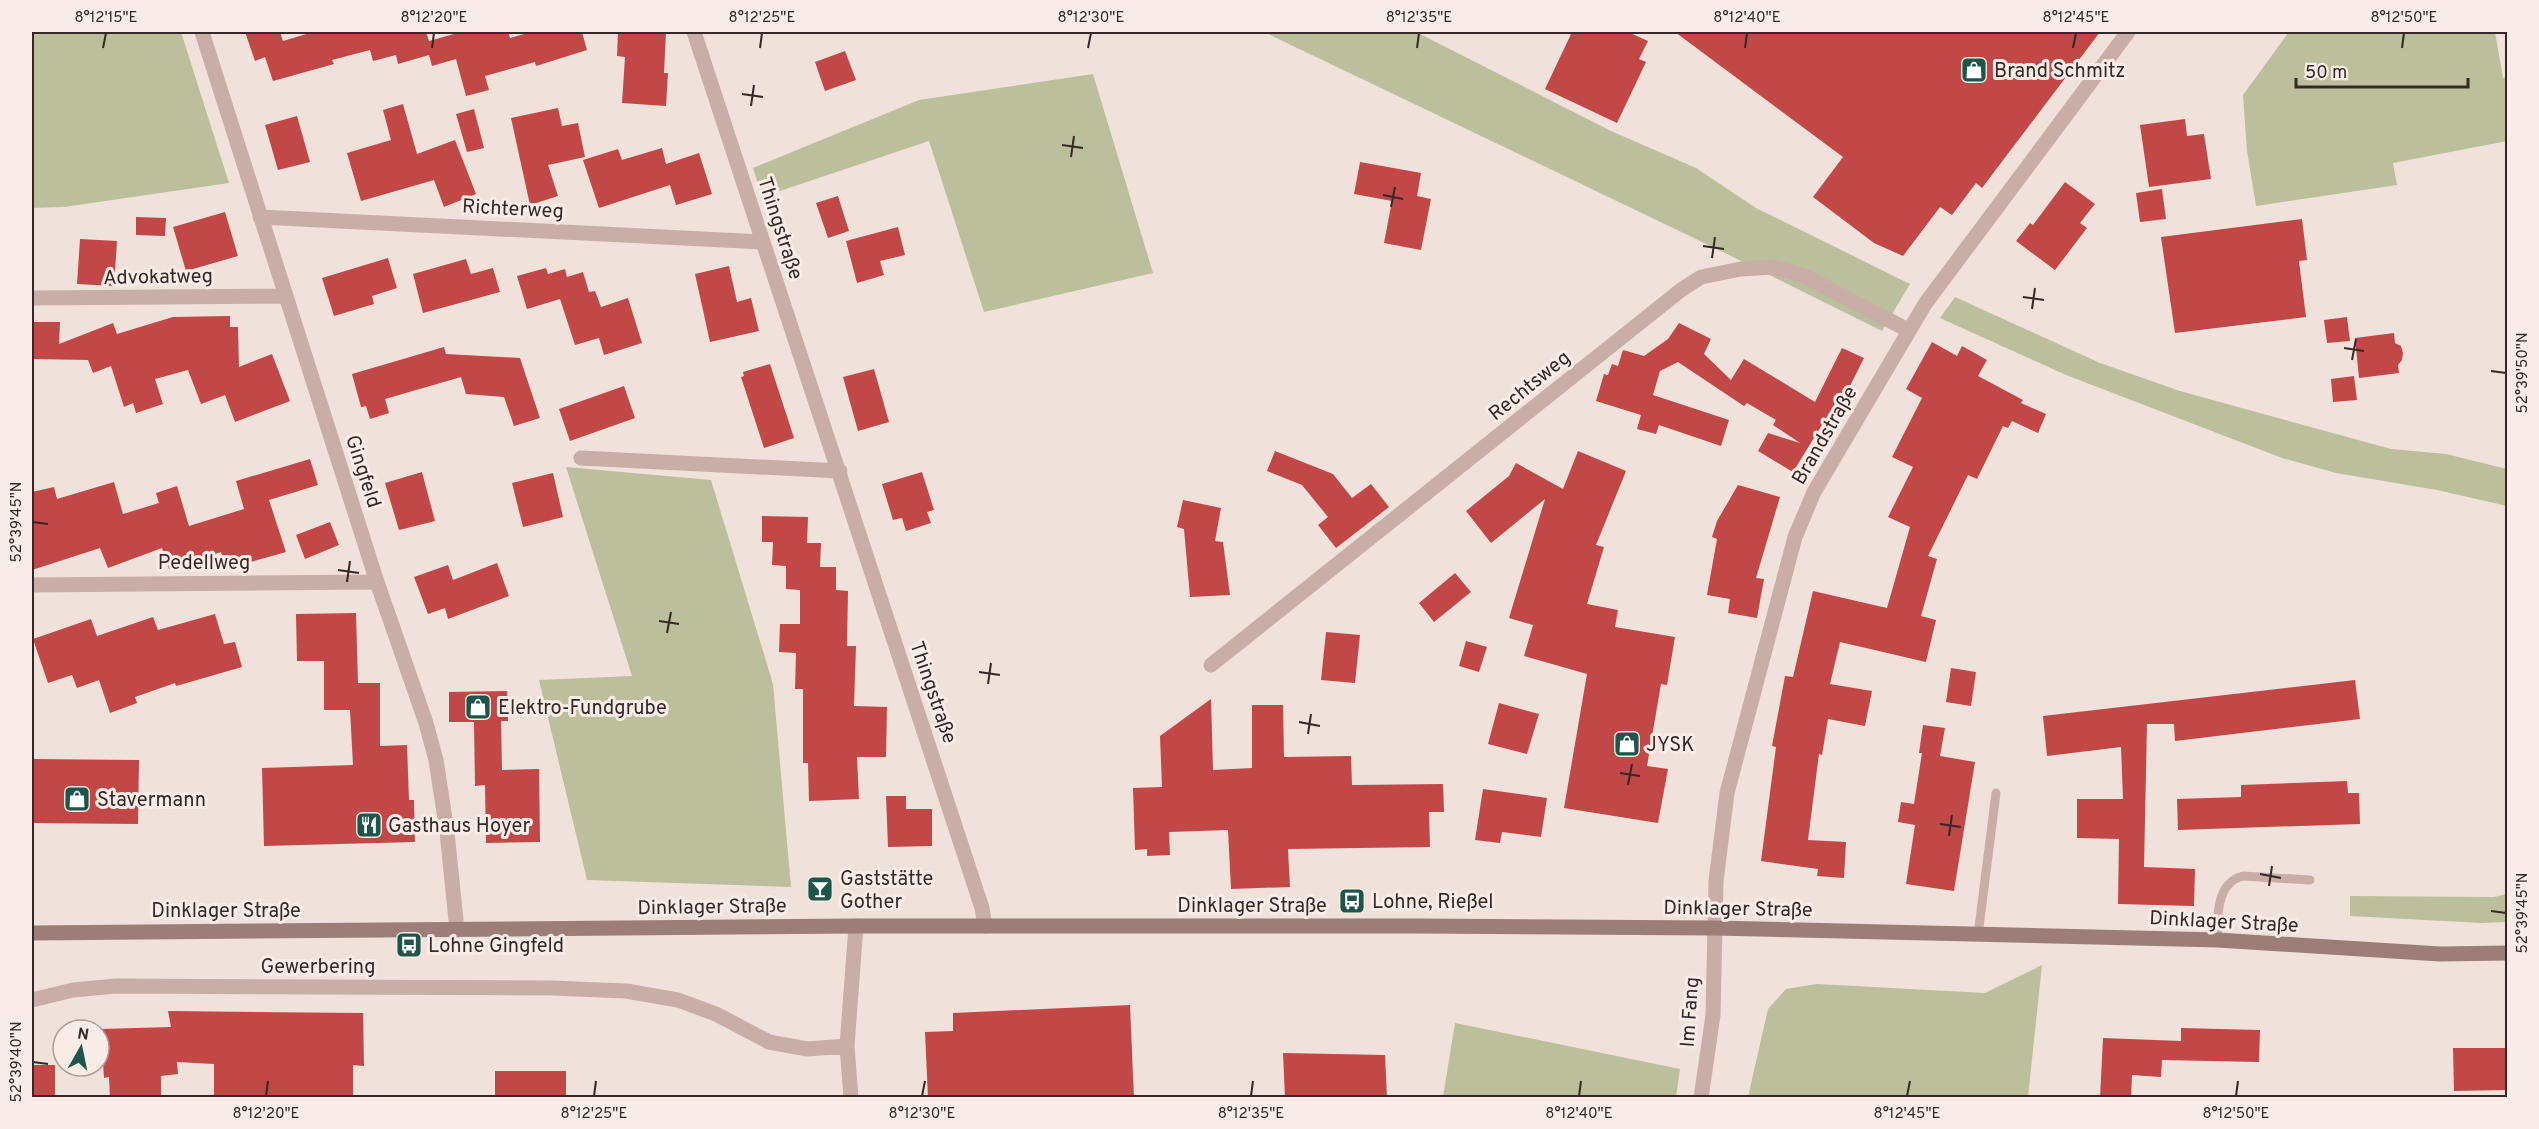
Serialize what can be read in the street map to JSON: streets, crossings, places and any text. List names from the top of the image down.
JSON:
{
  "streets": {
    "main road": ["Dinklager Straße"],
    "street": [
      "Richterweg",
      "Thingstraße",
      "Advokatweg",
      "Rechtsweg",
      "Brandstraße",
      "Gingfeld",
      "Pedellweg",
      "Gewerbering",
      "Im Fang"
    ]
  },
  "crossings": [
    ["Richterweg", "Thingstraße"],
    ["Richterweg", "Gingfeld"],
    ["Thingstraße", "Dinklager Straße"],
    ["Advokatweg", "Gingfeld"],
    ["Rechtsweg", "Brandstraße"],
    ["Brandstraße", "Dinklager Straße"],
    ["Brandstraße", "Im Fang"],
    ["Gingfeld", "Pedellweg"],
    ["Gingfeld", "Dinklager Straße"],
    ["Dinklager Straße", "Im Fang"]
  ],
  "places": {
    "shop": [
      "Brand Schmitz",
      "Elektro-Fundgrube",
      "JYSK",
      "Stavermann"
    ],
    "restaurant": ["Gasthaus Hoyer"],
    "bar": ["Gaststätte Gother"],
    "bus stop": ["Lohne, Rießel", "Lohne Gingfeld"]
  },
  "scale_bar": "50 m",
  "north": "top",
  "coordinates": [
    "8°12'15\"E",
    "8°12'20\"E",
    "8°12'25\"E",
    "8°12'30\"E",
    "8°12'35\"E",
    "8°12'40\"E",
    "8°12'45\"E",
    "8°12'50\"E",
    "52°39'50\"N",
    "52°39'45\"N",
    "52°39'40\"N"
  ]
}
